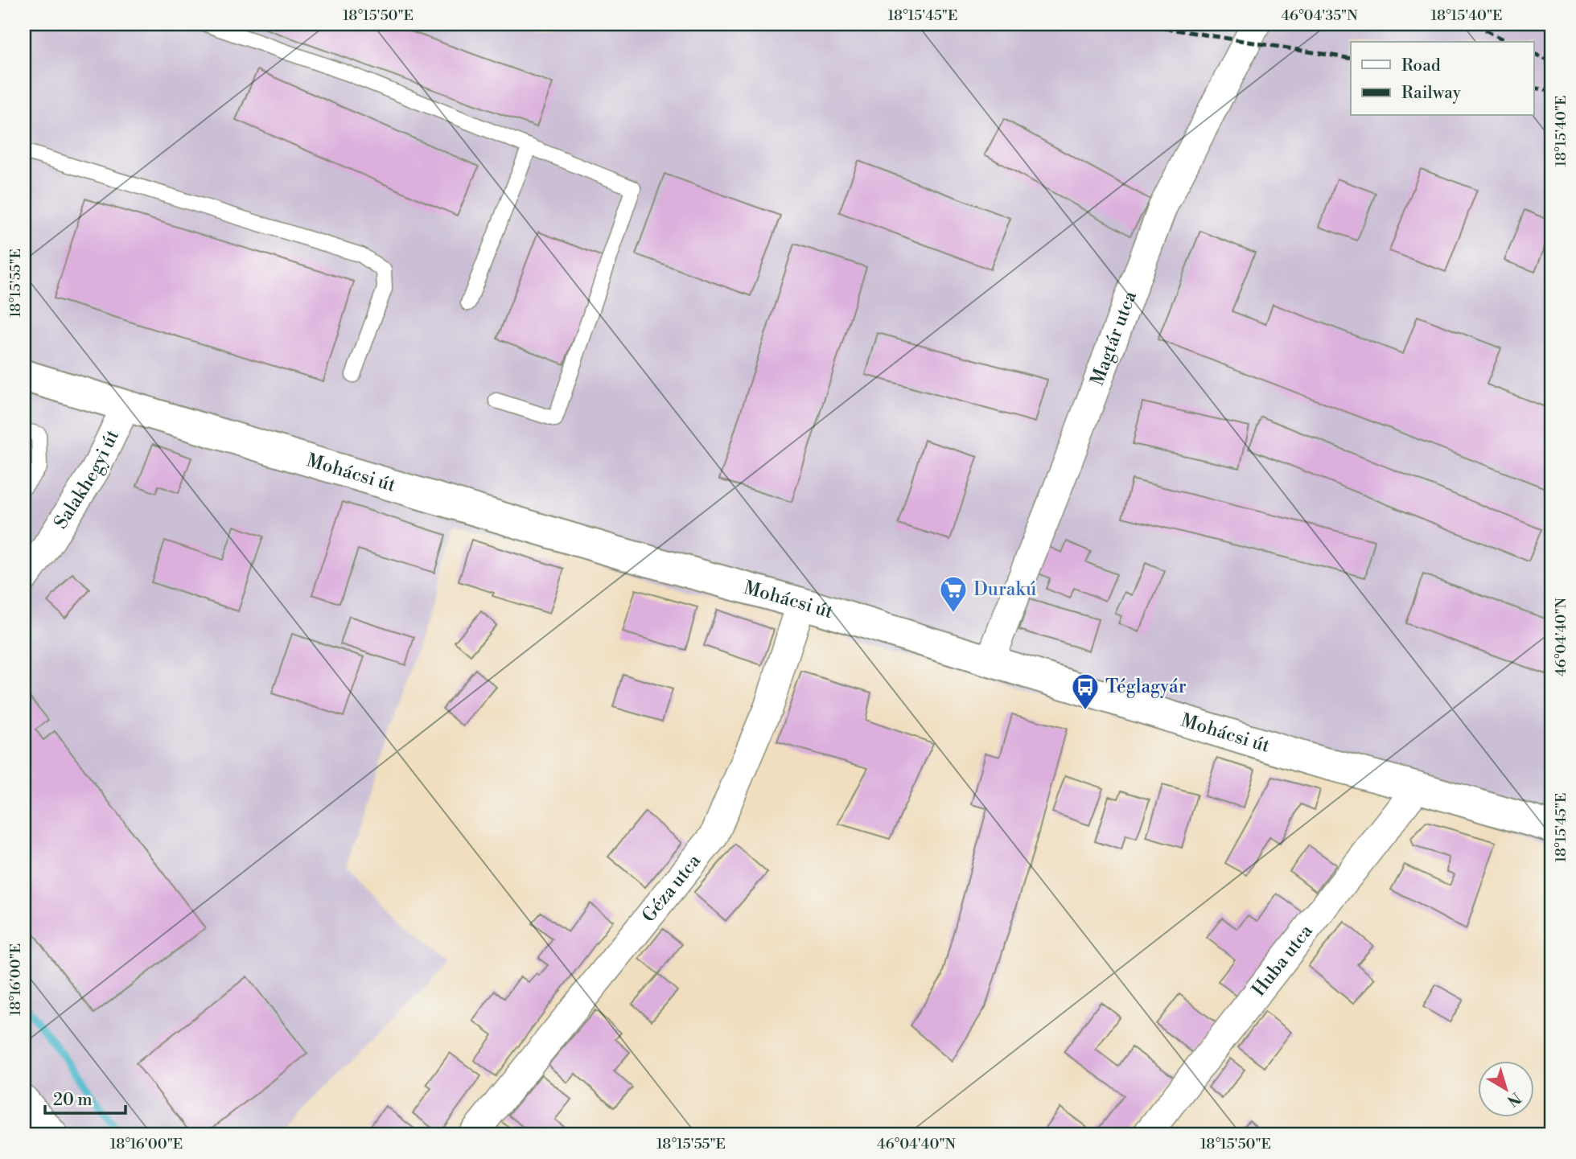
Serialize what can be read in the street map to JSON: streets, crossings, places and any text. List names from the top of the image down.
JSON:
{
  "streets": {
    "main road": ["Mohácsi út"],
    "street": [
      "Magtár utca",
      "Salakhegyi út",
      "Géza utca",
      "Huba utca"
    ]
  },
  "crossings": [
    ["Magtár utca", "Mohácsi út"],
    ["Mohácsi út", "Salakhegyi út"],
    ["Mohácsi út", "Géza utca"],
    ["Mohácsi út", "Huba utca"]
  ],
  "places": {
    "supermarket": ["Durakú"],
    "bus stop": ["Téglagyár"]
  },
  "legend": ["Road", "Railway"],
  "scale_bar": "20 m",
  "north": "bottom right",
  "coordinates": [
    "18°15'50\"E",
    "18°15'45\"E",
    "46°04'35\"N",
    "18°15'40\"E",
    "18°15'55\"E",
    "46°04'40\"N",
    "18°16'00\"E"
  ]
}
